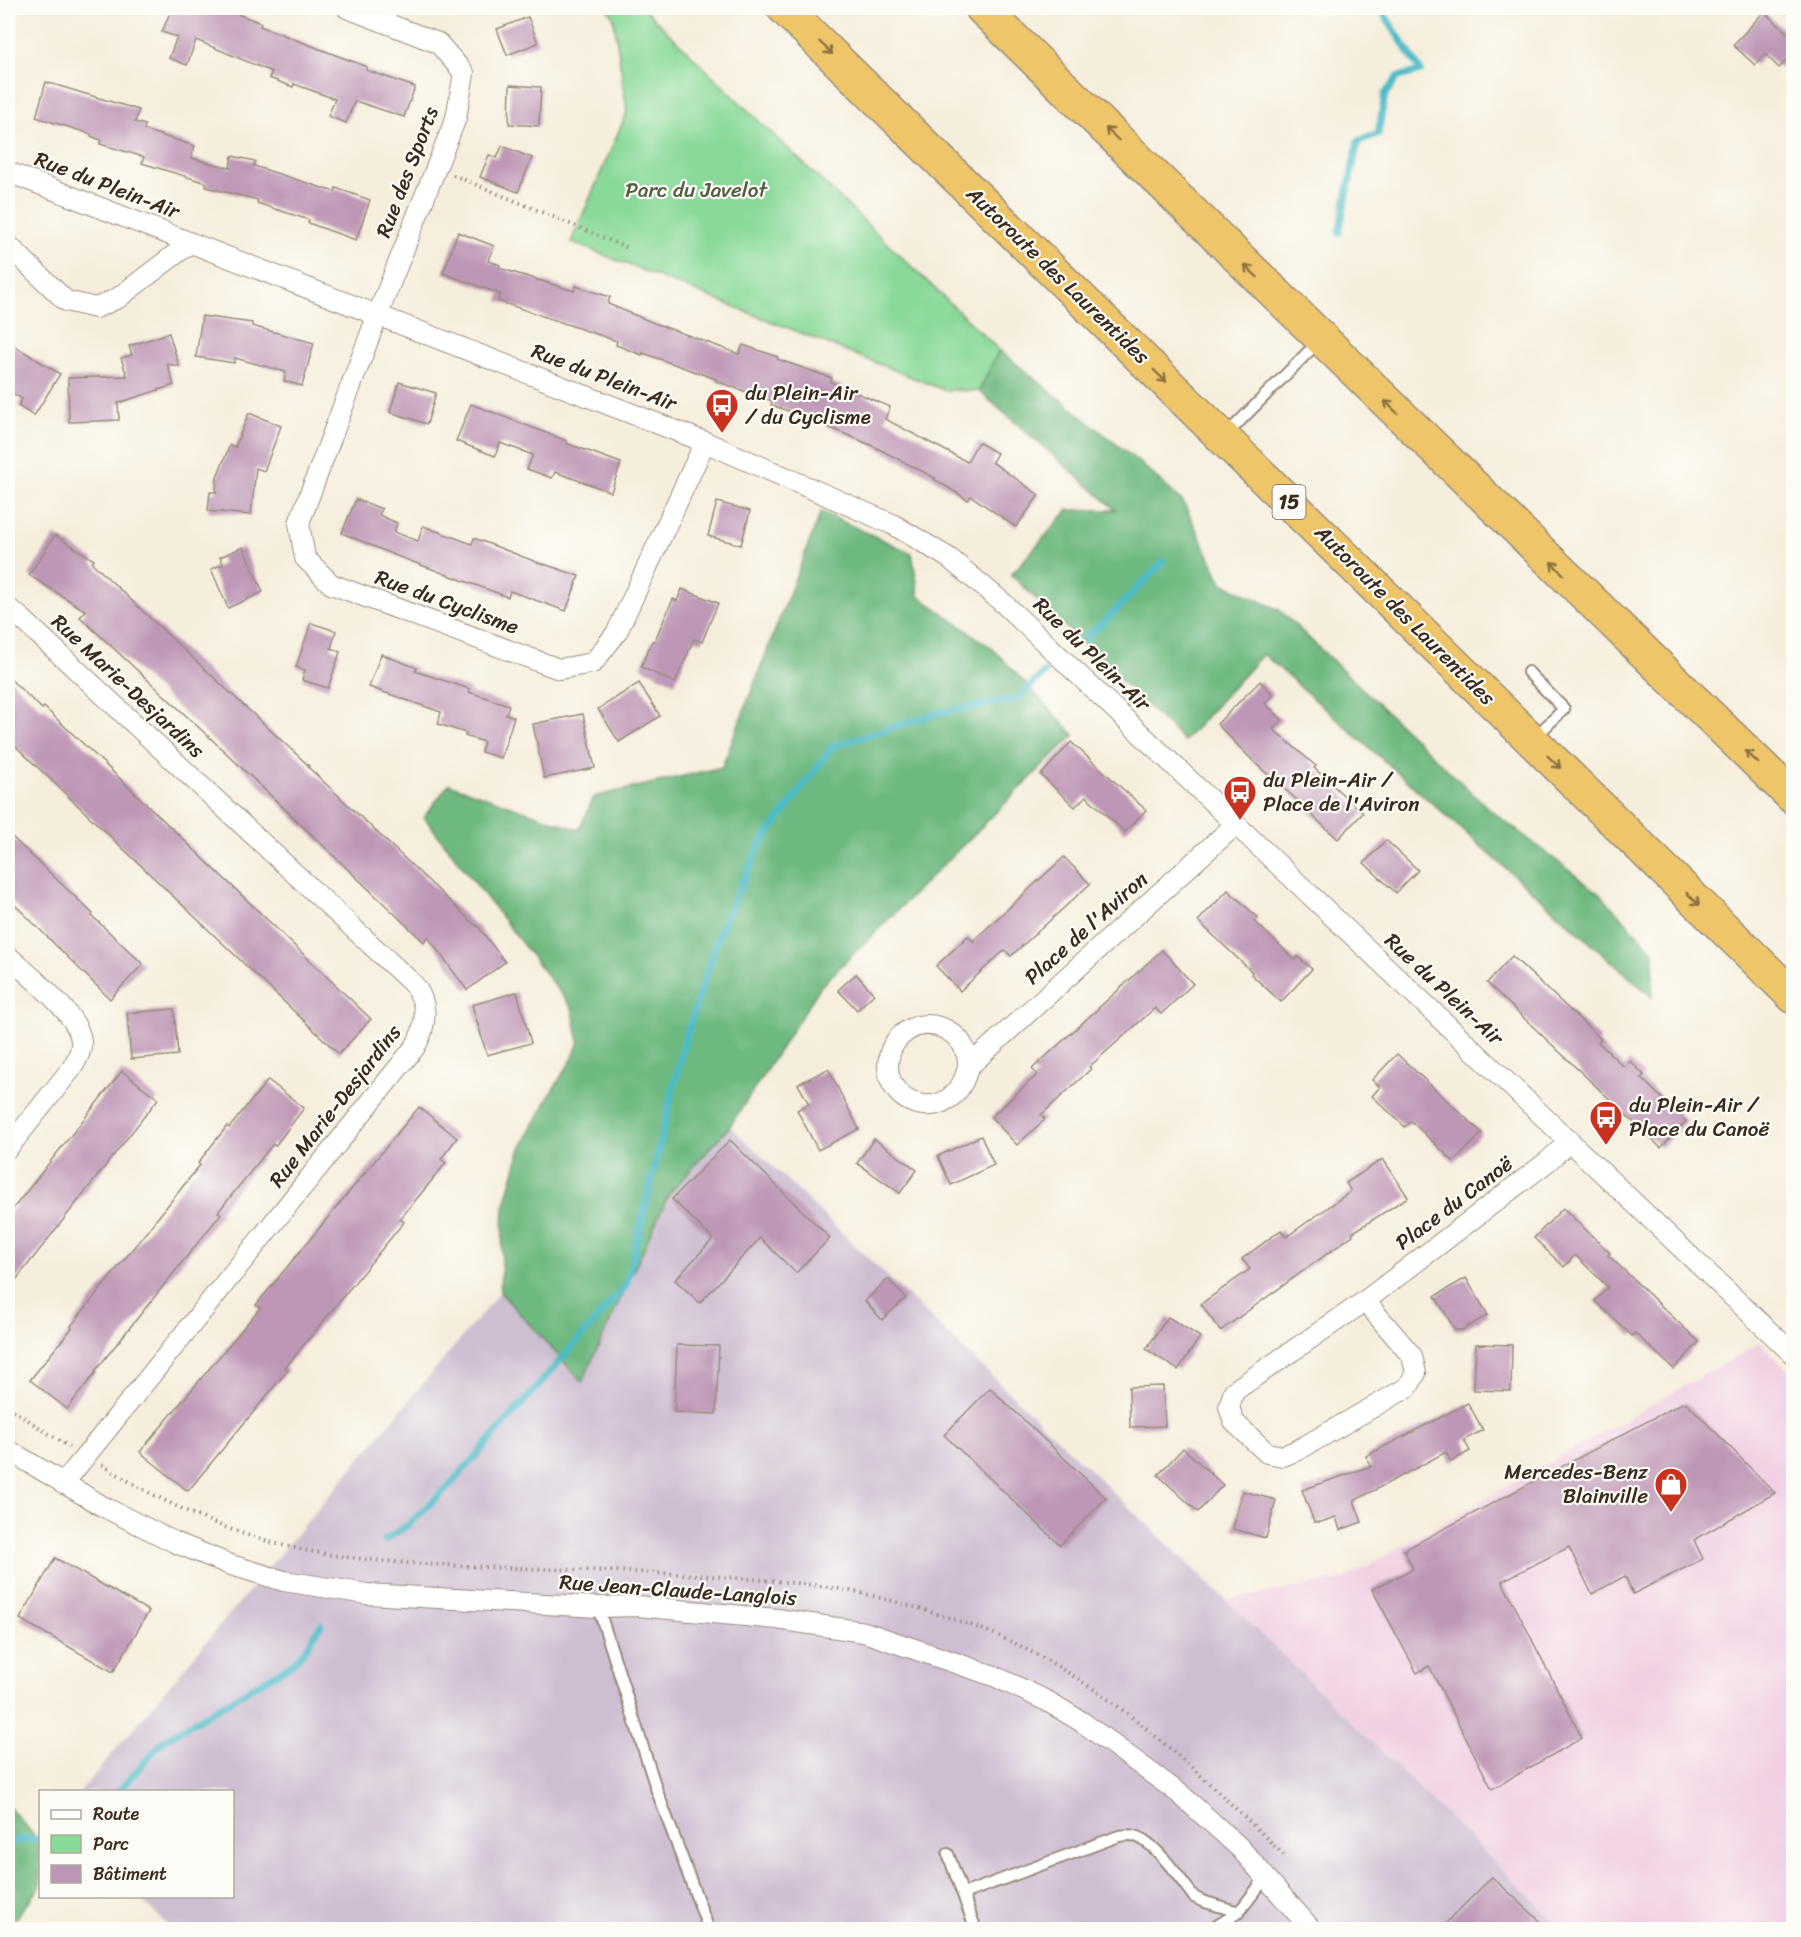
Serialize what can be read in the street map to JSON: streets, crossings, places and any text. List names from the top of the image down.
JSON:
{
  "streets": {
    "highway": ["Autoroute des Laurentides", "15"],
    "street": [
      "Rue des Sports",
      "Rue du Plein-Air",
      "Rue du Cyclisme",
      "Rue Marie-Desjardins",
      "Place de l'Aviron",
      "Place du Canoë",
      "Rue Jean-Claude-Langlois"
    ]
  },
  "crossings": [
    ["Rue des Sports", "Rue du Plein-Air"],
    ["Rue des Sports", "Rue du Cyclisme"],
    ["Rue du Plein-Air", "Rue du Cyclisme"],
    ["Rue du Plein-Air", "Place de l'Aviron"],
    ["Rue du Plein-Air", "Place du Canoë"],
    ["Rue Marie-Desjardins", "Rue Jean-Claude-Langlois"]
  ],
  "parks": ["Parc du Javelot"],
  "places": {
    "bus stop": ["du Plein-Air / du Cyclisme", "du Plein-Air / Place de l'Aviron", "du Plein-Air / Place du Canoë"],
    "shop": ["Mercedes-Benz Blainville"]
  },
  "legend": ["Route", "Parc", "Bâtiment"]
}
